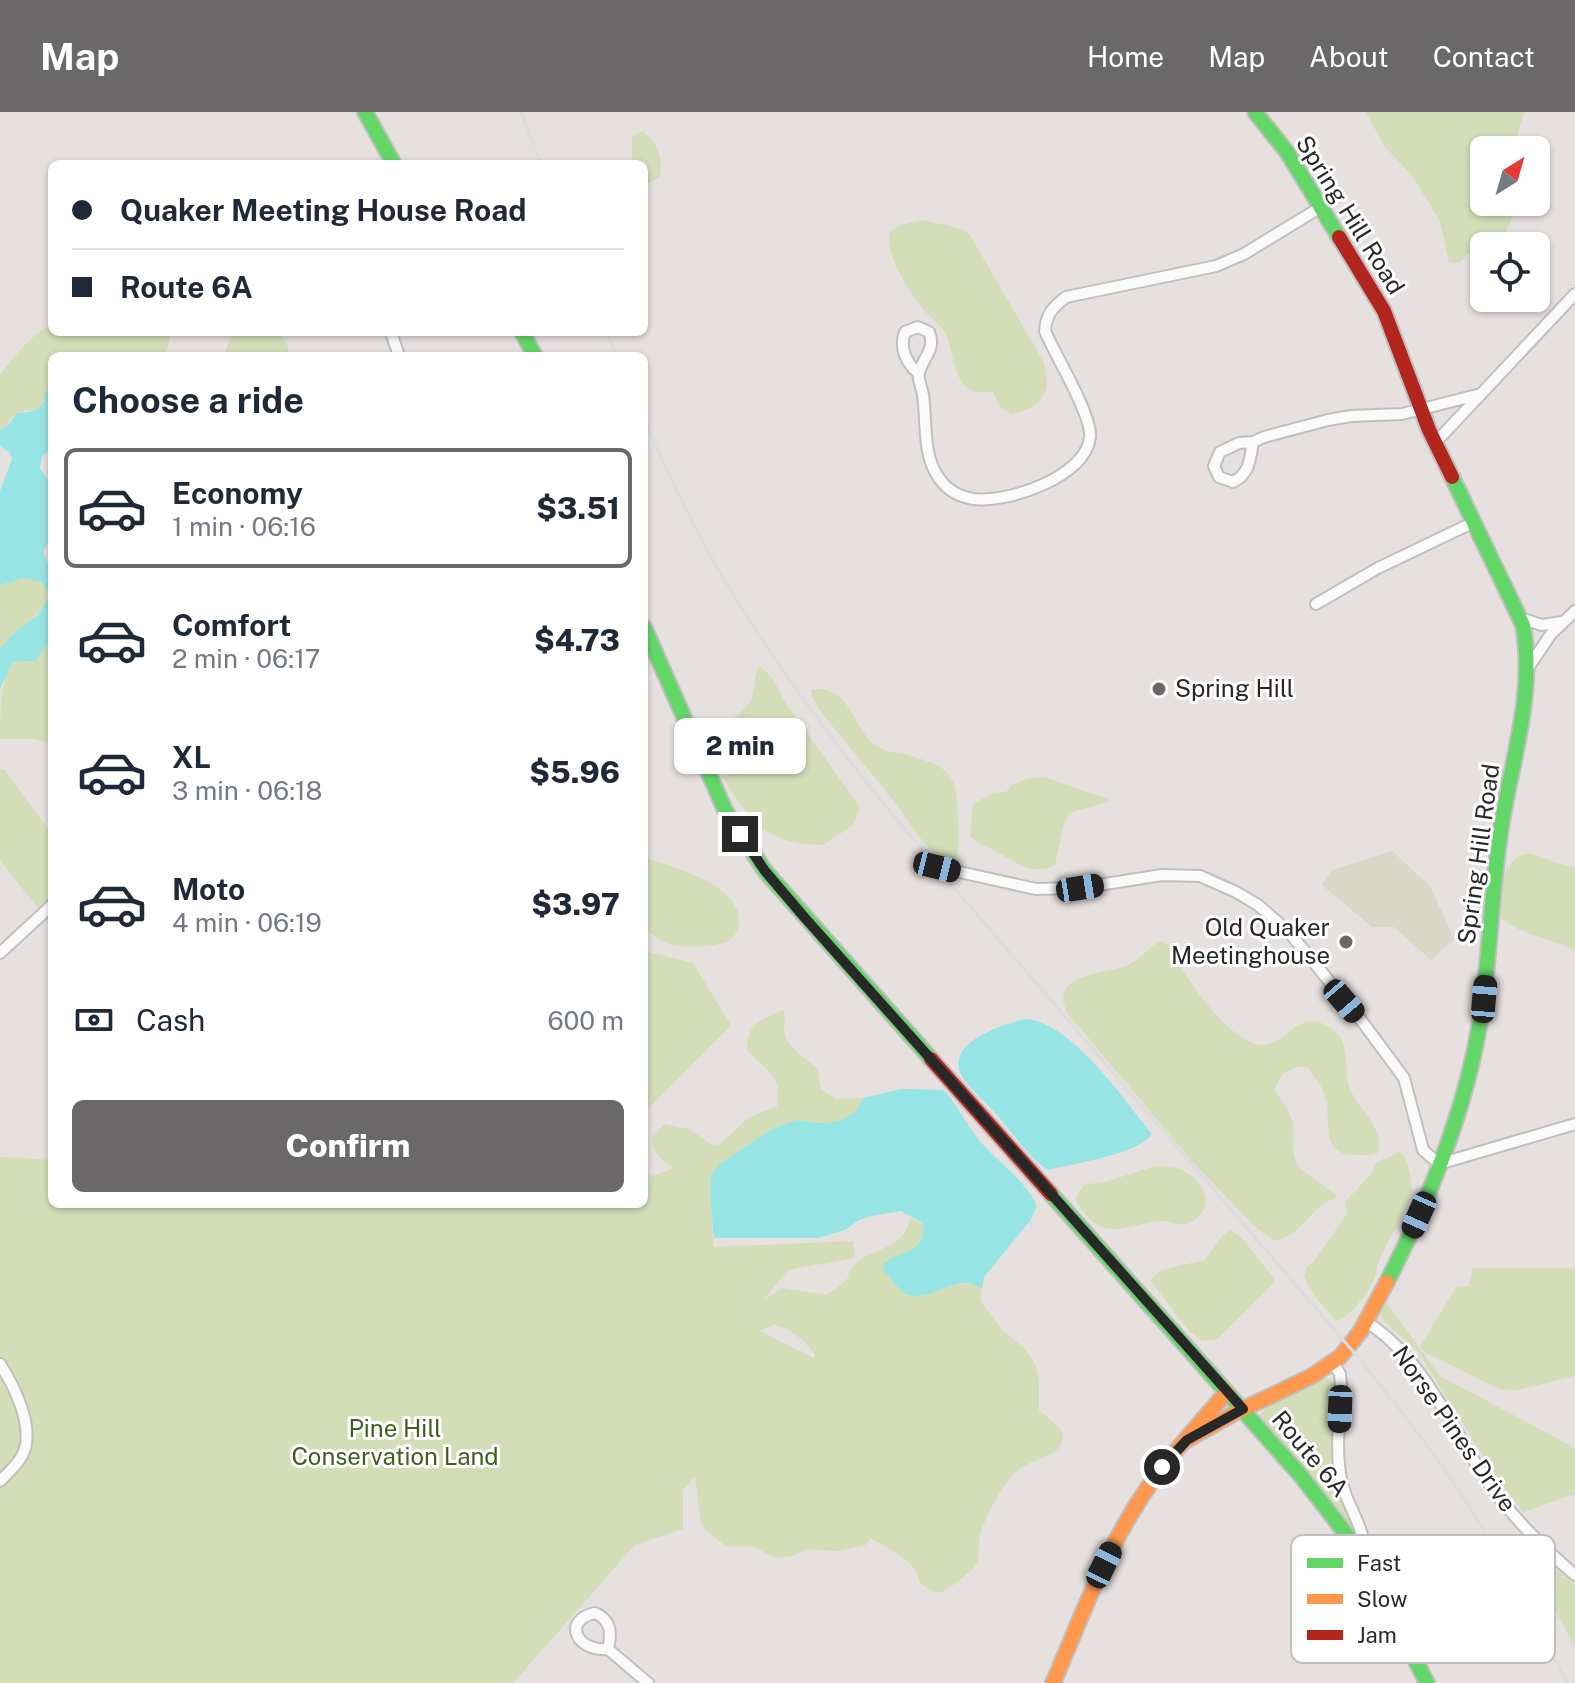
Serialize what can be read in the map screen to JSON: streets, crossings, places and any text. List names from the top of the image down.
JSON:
{
  "streets": {
    "main road": ["Spring Hill Road", "Route 6A"],
    "street": ["Norse Pines Drive"]
  },
  "crossings": [
    ["Spring Hill Road", "Norse Pines Drive"],
    ["Spring Hill Road", "Route 6A"]
  ],
  "parks": ["Pine Hill Conservation Land"],
  "places": ["Spring Hill", "Old Quaker Meetinghouse"],
  "legend": ["Fast", "Slow", "Jam"],
  "north": "top right",
  "page": {
    "header": "Map",
    "nav": [
      "Home",
      "Map",
      "About",
      "Contact"
    ],
    "banner": ["Quaker Meeting House Road", "Route 6A"],
    "heading": "Choose a ride",
    "list": [
      {
        "name": "Economy",
        "note": "1 min · 06:16",
        "value": "$3.51"
      },
      {
        "name": "Comfort",
        "note": "2 min · 06:17",
        "value": "$4.73"
      },
      {
        "name": "XL",
        "note": "3 min · 06:18",
        "value": "$5.96"
      },
      {
        "name": "Moto",
        "note": "4 min · 06:19",
        "value": "$3.97"
      }
    ],
    "bubble": "2 min",
    "pay": ["Cash", "600 m"],
    "buttons": "Confirm"
  }
}
